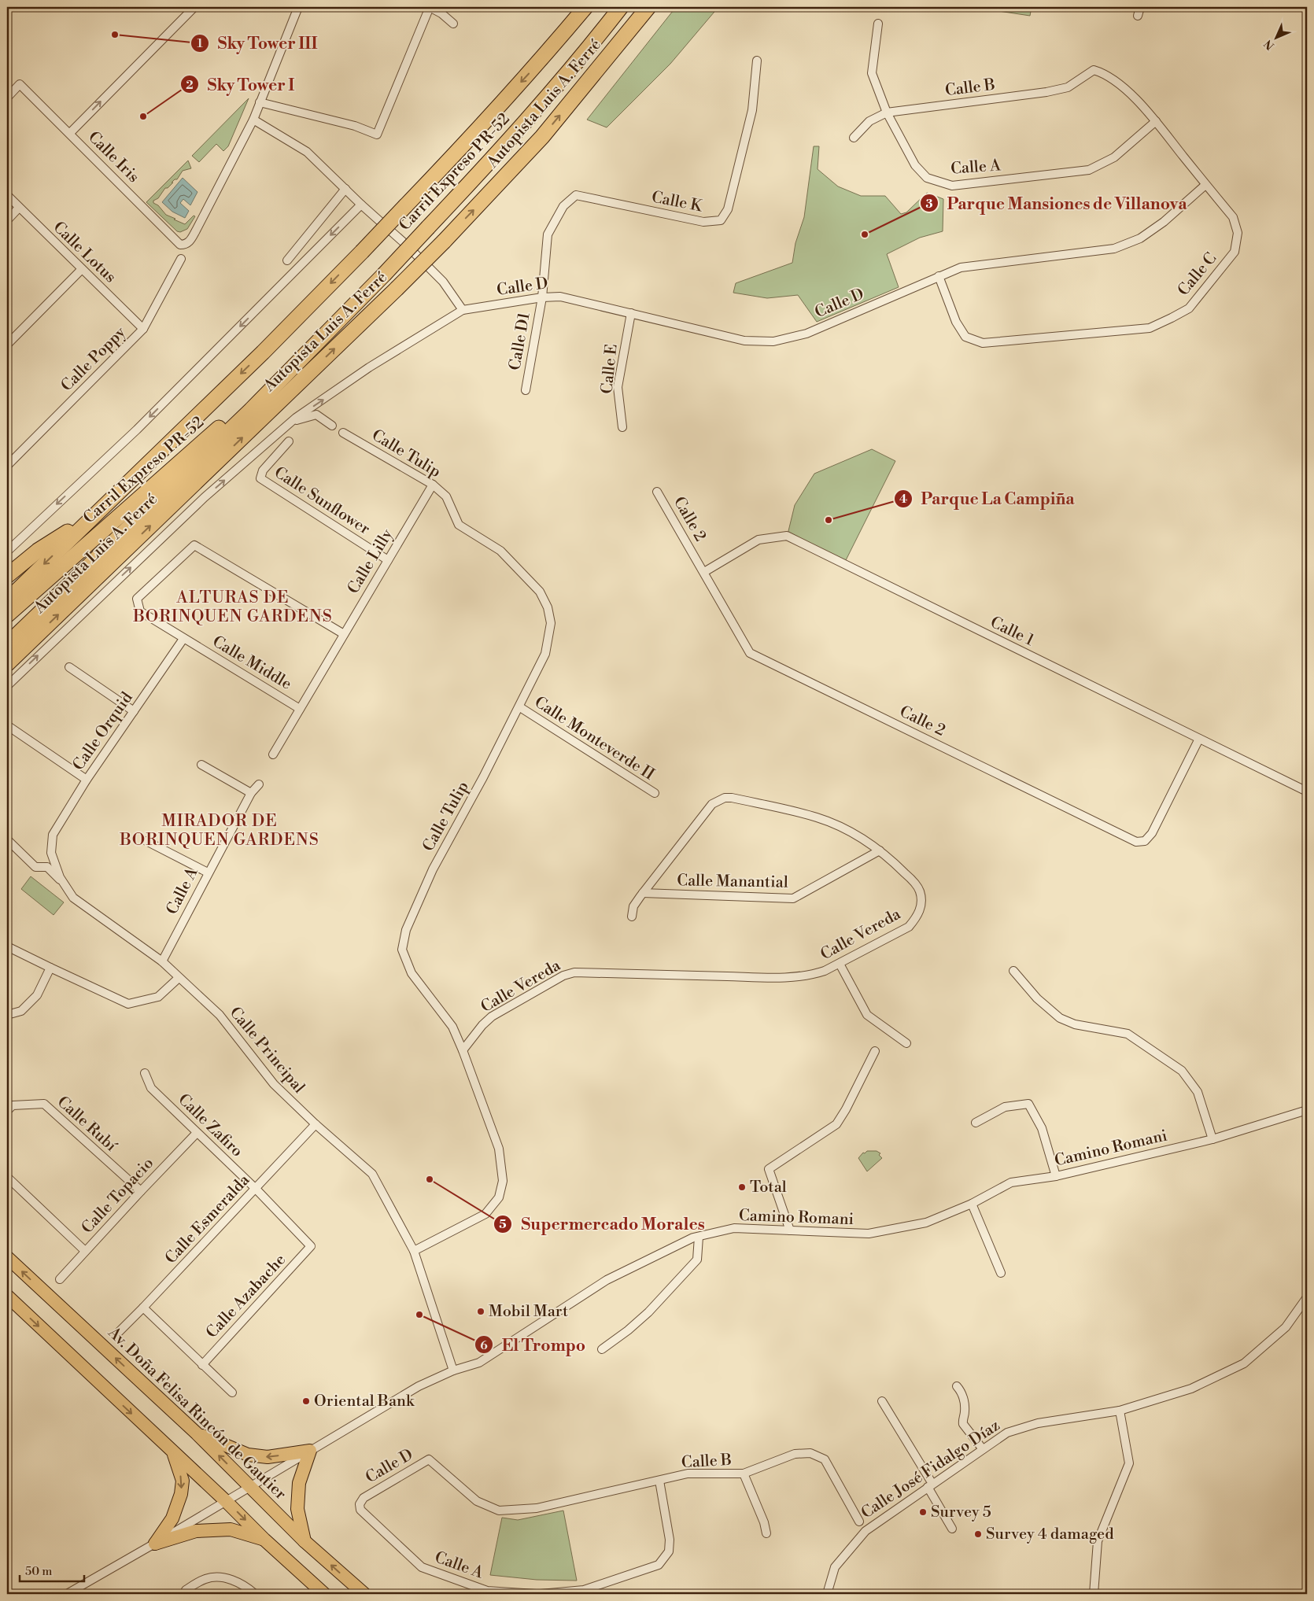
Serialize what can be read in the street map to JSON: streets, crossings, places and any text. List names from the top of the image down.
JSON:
{
  "streets": {
    "highway": ["Autopista Luis A. Ferré", "Carril Expreso PR-52"],
    "main road": ["Av. Doña Felisa Rincón de Gautier"],
    "street": [
      "Calle B",
      "Calle Iris",
      "Calle A",
      "Calle K",
      "Calle Lotus",
      "Calle C",
      "Calle D",
      "Calle D1",
      "Calle Poppy",
      "Calle E",
      "Calle Tulip",
      "Calle Sunflower",
      "Calle 2",
      "Calle Lilly",
      "Calle 1",
      "Calle Middle",
      "Calle Orquid",
      "Calle Monteverde II",
      "Calle Manantial",
      "Calle Vereda",
      "Calle Principal",
      "Calle Rubí",
      "Calle Zafiro",
      "Camino Romani",
      "Calle Topacio",
      "Calle Esmeralda",
      "Calle Azabache",
      "Calle José Fidalgo Díaz"
    ]
  },
  "crossings": [
    ["Calle B", "Calle A"],
    ["Calle B", "Calle C"],
    ["Calle B", "Calle D"],
    ["Calle A", "Calle C"],
    ["Calle A", "Calle D"],
    ["Calle A", "Calle Principal"],
    ["Calle K", "Calle D"],
    ["Calle K", "Calle D1"],
    ["Calle Lotus", "Calle Poppy"],
    ["Calle C", "Calle D"],
    ["Calle D", "Calle D1"],
    ["Calle D", "Calle E"],
    ["Calle Tulip", "Calle Lilly"],
    ["Calle Tulip", "Calle Monteverde II"],
    ["Calle Tulip", "Calle Vereda"],
    ["Calle Tulip", "Calle Principal"],
    ["Calle Sunflower", "Calle Lilly"],
    ["Calle 2", "Calle 1"],
    ["Calle Lilly", "Calle Middle"],
    ["Calle Middle", "Calle Orquid"],
    ["Calle Orquid", "Calle Principal"],
    ["Calle Manantial", "Calle Vereda"],
    ["Calle Principal", "Camino Romani"],
    ["Calle Principal", "Calle Esmeralda"],
    ["Calle Rubí", "Calle Topacio"],
    ["Calle Zafiro", "Calle Topacio"],
    ["Calle Zafiro", "Calle Esmeralda"],
    ["Calle Zafiro", "Calle Azabache"],
    ["Camino Romani", "Av. Doña Felisa Rincón de Gautier"]
  ],
  "districts": ["ALTURAS DE BORINQUEN GARDENS", "MIRADOR DE BORINQUEN GARDENS"],
  "places": [
    "Sky Tower III",
    "Sky Tower I",
    "Parque Mansiones de Villanova",
    "Parque La Campiña",
    "Supermercado Morales",
    "Total",
    "Mobil Mart",
    "El Trompo",
    "Oriental Bank",
    "Survey 5",
    "Survey 4 damaged"
  ],
  "scale_bar": "50 m",
  "north": "bottom left"
}
